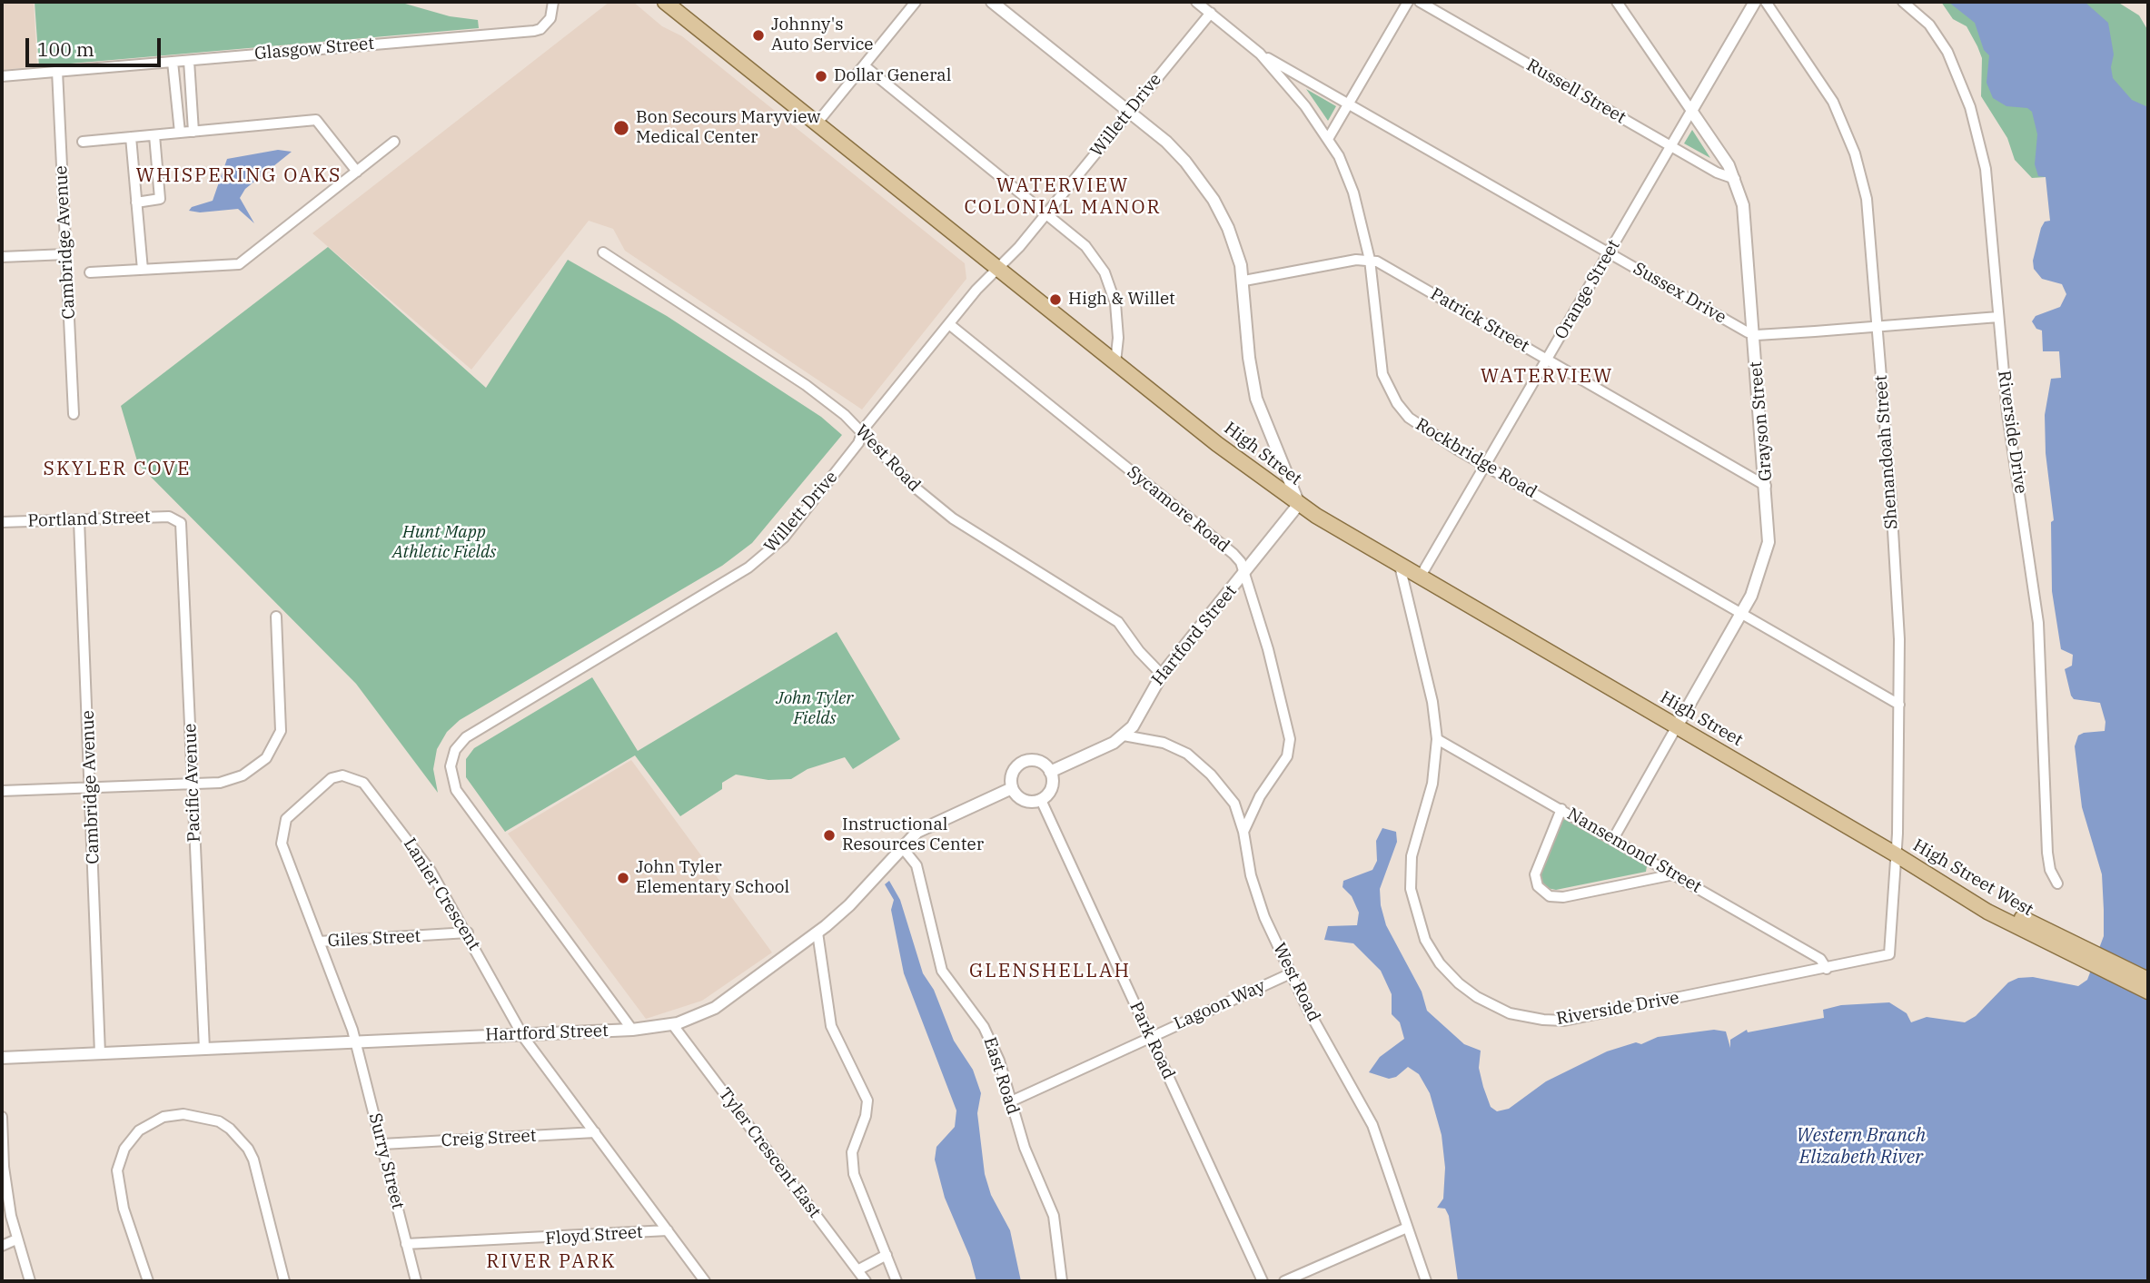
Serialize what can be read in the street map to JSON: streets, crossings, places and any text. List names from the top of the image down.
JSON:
{
  "streets": {
    "main road": ["High Street", "High Street West"],
    "street": [
      "Glasgow Street",
      "Russell Street",
      "Willett Drive",
      "Cambridge Avenue",
      "Orange Street",
      "Sussex Drive",
      "Patrick Street",
      "Grayson Street",
      "Riverside Drive",
      "Shenandoah Street",
      "West Road",
      "Rockbridge Road",
      "Sycamore Road",
      "Portland Street",
      "Hartford Street",
      "Pacific Avenue",
      "Nansemond Street",
      "Lanier Crescent",
      "Giles Street",
      "Lagoon Way",
      "Park Road",
      "East Road",
      "Creig Street",
      "Tyler Crescent East",
      "Surry Street",
      "Floyd Street"
    ]
  },
  "crossings": [
    ["Glasgow Street", "Cambridge Avenue"],
    ["Russell Street", "Orange Street"],
    ["Russell Street", "Grayson Street"],
    ["Willett Drive", "High Street"],
    ["Willett Drive", "West Road"],
    ["Willett Drive", "Rockbridge Road"],
    ["Willett Drive", "Sycamore Road"],
    ["Willett Drive", "Hartford Street"],
    ["Cambridge Avenue", "Portland Street"],
    ["Cambridge Avenue", "Hartford Street"],
    ["Orange Street", "Sussex Drive"],
    ["Orange Street", "Patrick Street"],
    ["Orange Street", "Grayson Street"],
    ["Orange Street", "High Street"],
    ["Orange Street", "Rockbridge Road"],
    ["Sussex Drive", "Grayson Street"],
    ["Sussex Drive", "Rockbridge Road"],
    ["Patrick Street", "Grayson Street"],
    ["Patrick Street", "Rockbridge Road"],
    ["Grayson Street", "High Street"],
    ["Grayson Street", "Rockbridge Road"],
    ["Grayson Street", "Nansemond Street"],
    ["Riverside Drive", "Shenandoah Street"],
    ["Riverside Drive", "High Street"],
    ["Riverside Drive", "Nansemond Street"],
    ["Shenandoah Street", "High Street"],
    ["Shenandoah Street", "Rockbridge Road"],
    ["Shenandoah Street", "High Street West"],
    ["High Street", "Hartford Street"],
    ["High Street", "High Street West"],
    ["West Road", "Sycamore Road"],
    ["West Road", "Hartford Street"],
    ["West Road", "Lagoon Way"],
    ["Sycamore Road", "Hartford Street"],
    ["Portland Street", "Pacific Avenue"],
    ["Hartford Street", "Pacific Avenue"],
    ["Hartford Street", "Lanier Crescent"],
    ["Hartford Street", "Park Road"],
    ["Hartford Street", "East Road"],
    ["Hartford Street", "Tyler Crescent East"],
    ["Hartford Street", "Surry Street"],
    ["Lanier Crescent", "Giles Street"],
    ["Lanier Crescent", "Creig Street"],
    ["Lanier Crescent", "Surry Street"],
    ["Lanier Crescent", "Floyd Street"],
    ["Lagoon Way", "Park Road"],
    ["Lagoon Way", "East Road"],
    ["Creig Street", "Surry Street"],
    ["Surry Street", "Floyd Street"]
  ],
  "districts": [
    "WHISPERING OAKS",
    "WATERVIEW COLONIAL MANOR",
    "WATERVIEW",
    "SKYLER COVE",
    "GLENSHELLAH",
    "RIVER PARK"
  ],
  "water": ["Western Branch Elizabeth River"],
  "parks": ["Hunt Mapp Athletic Fields", "John Tyler Fields"],
  "places": [
    "Johnny's Auto Service",
    "Dollar General",
    "Bon Secours Maryview Medical Center",
    "High & Willet",
    "Instructional Resources Center",
    "John Tyler Elementary School"
  ],
  "scale_bar": "100 m"
}
